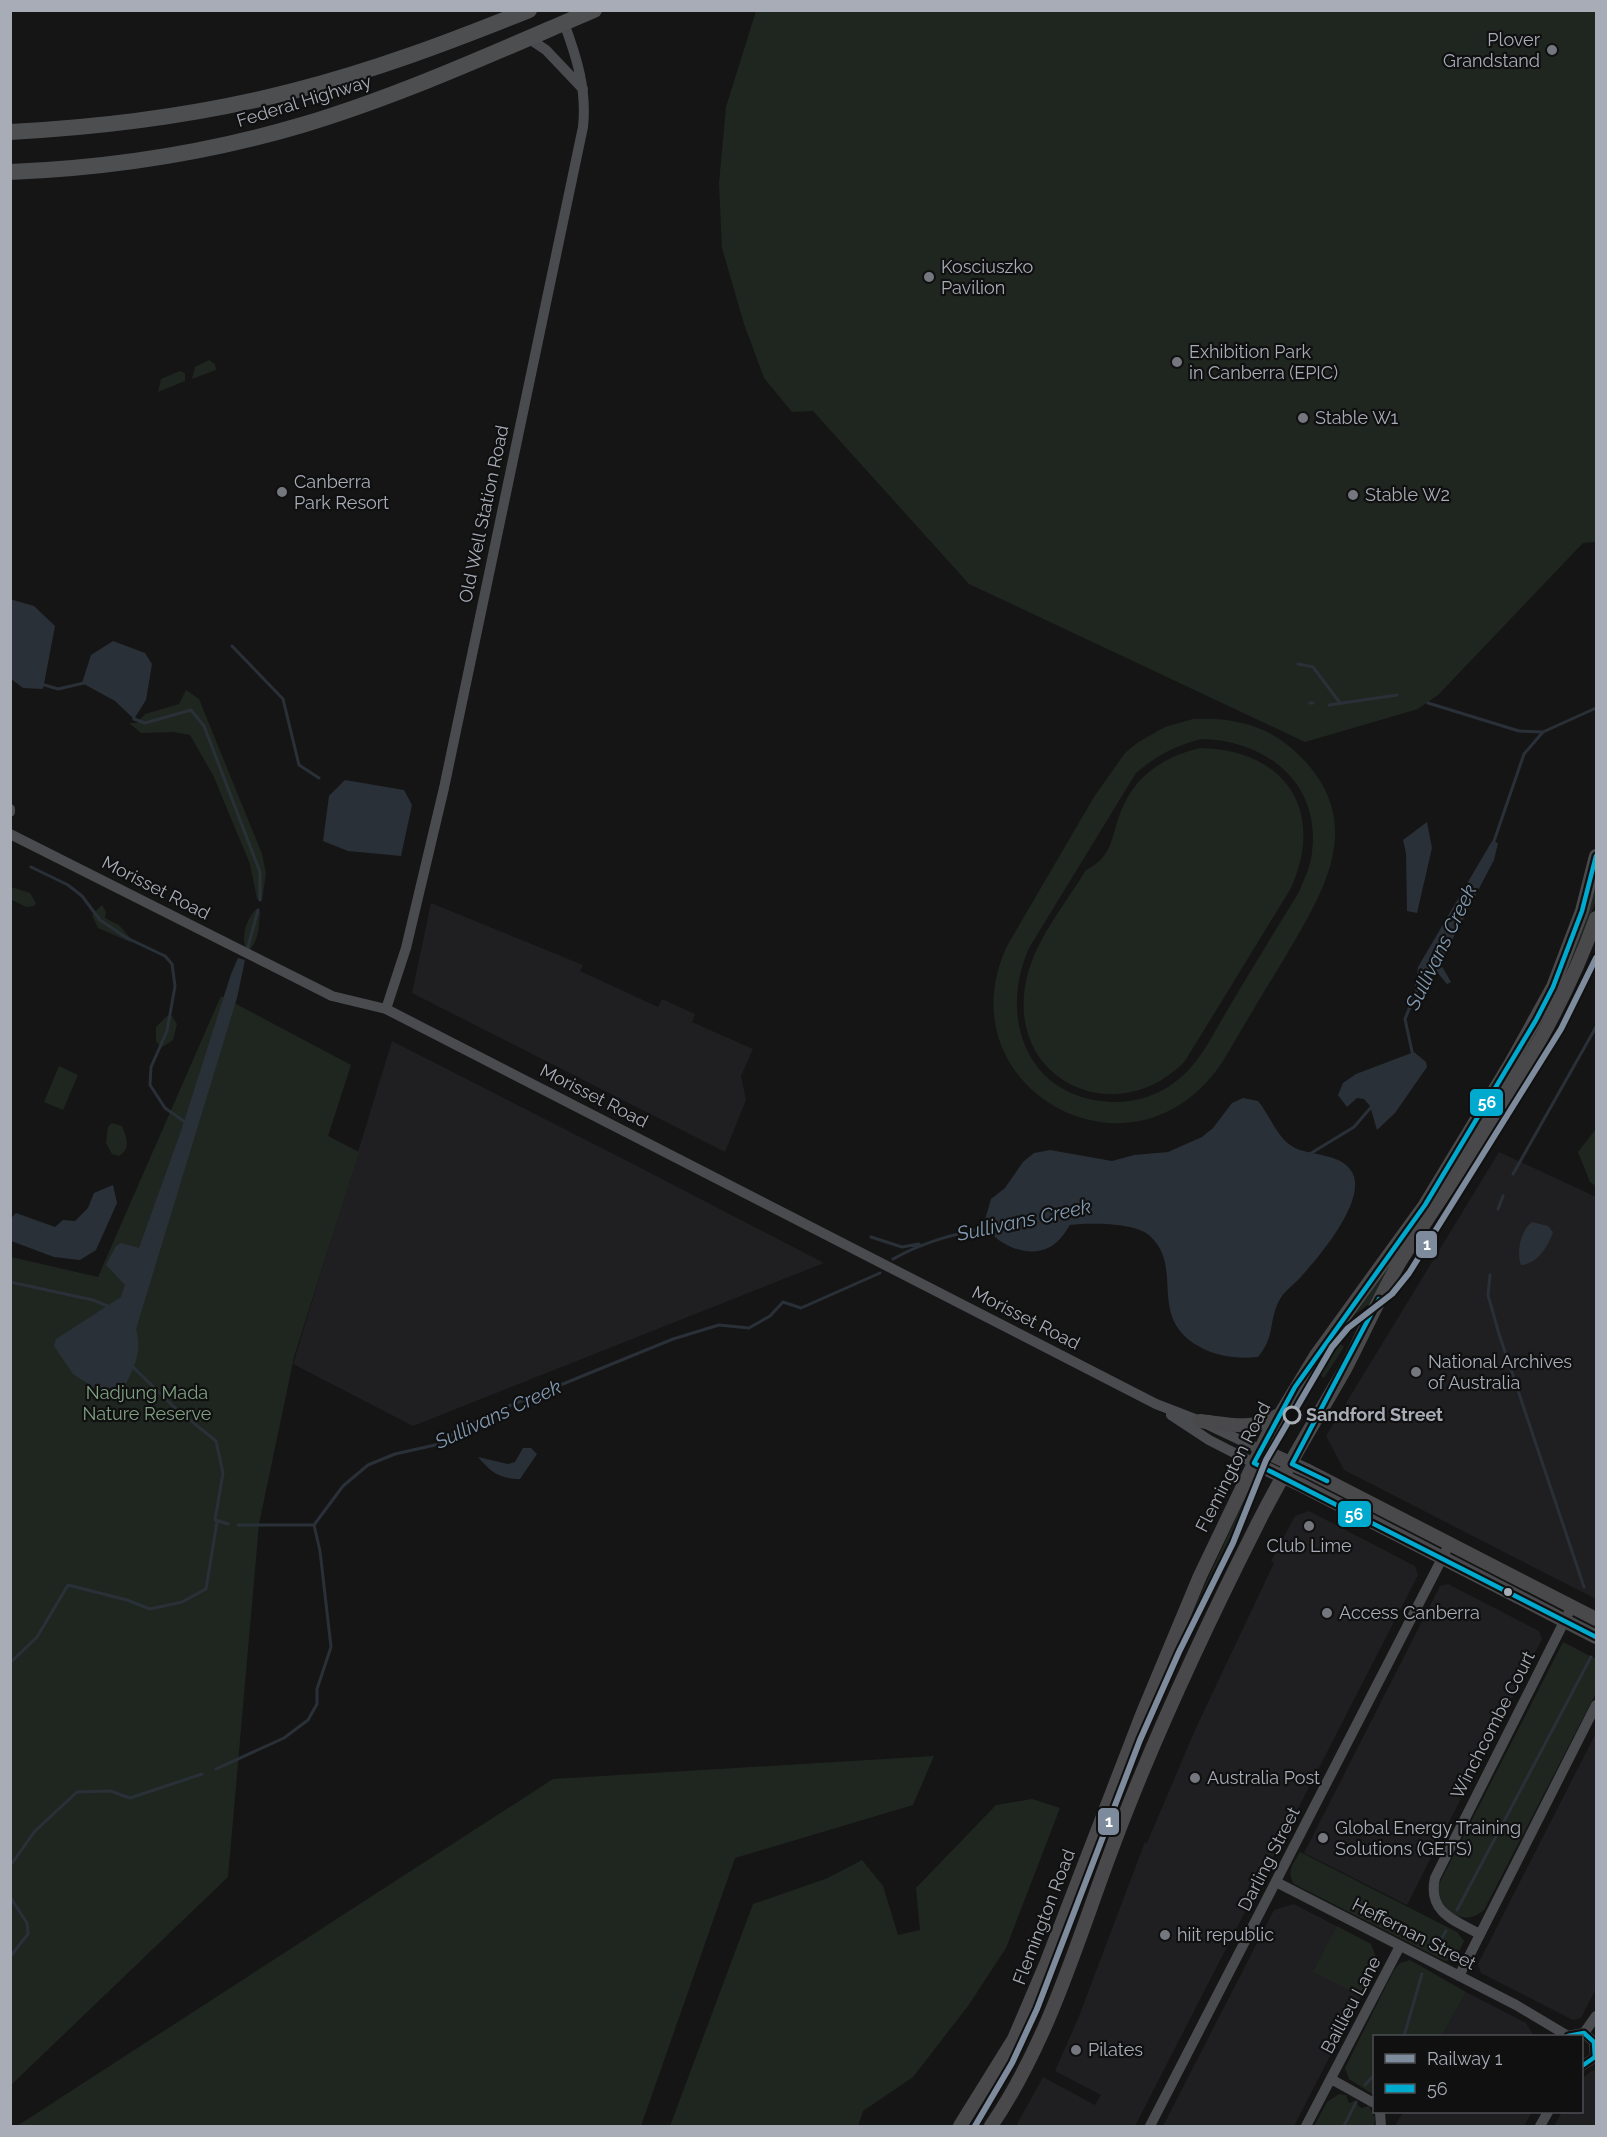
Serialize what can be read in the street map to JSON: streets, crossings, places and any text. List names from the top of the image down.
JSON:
{
  "streets": {
    "highway": ["Federal Highway"],
    "main road": ["Morisset Road", "Flemington Road"],
    "street": [
      "Old Well Station Road",
      "Winchcombe Court",
      "Darling Street",
      "Heffernan Street",
      "Baillieu Lane"
    ]
  },
  "crossings": [
    ["Federal Highway", "Old Well Station Road"],
    ["Old Well Station Road", "Morisset Road"],
    ["Morisset Road", "Flemington Road"],
    ["Darling Street", "Heffernan Street"],
    ["Heffernan Street", "Baillieu Lane"]
  ],
  "water": ["Sullivans Creek"],
  "parks": ["Nadjung Mada Nature Reserve"],
  "places": [
    "Plover Grandstand",
    "Kosciuszko Pavilion",
    "Exhibition Park in Canberra (EPIC)",
    "Stable W1",
    "Canberra Park Resort",
    "Stable W2",
    "National Archives of Australia",
    "Sandford Street",
    "Club Lime",
    "Access Canberra",
    "Australia Post",
    "Global Energy Training Solutions (GETS)",
    "hiit republic",
    "Pilates"
  ],
  "lines": ["transit line 56", "rail line 1"],
  "legend": ["Railway 1", "56"]
}
